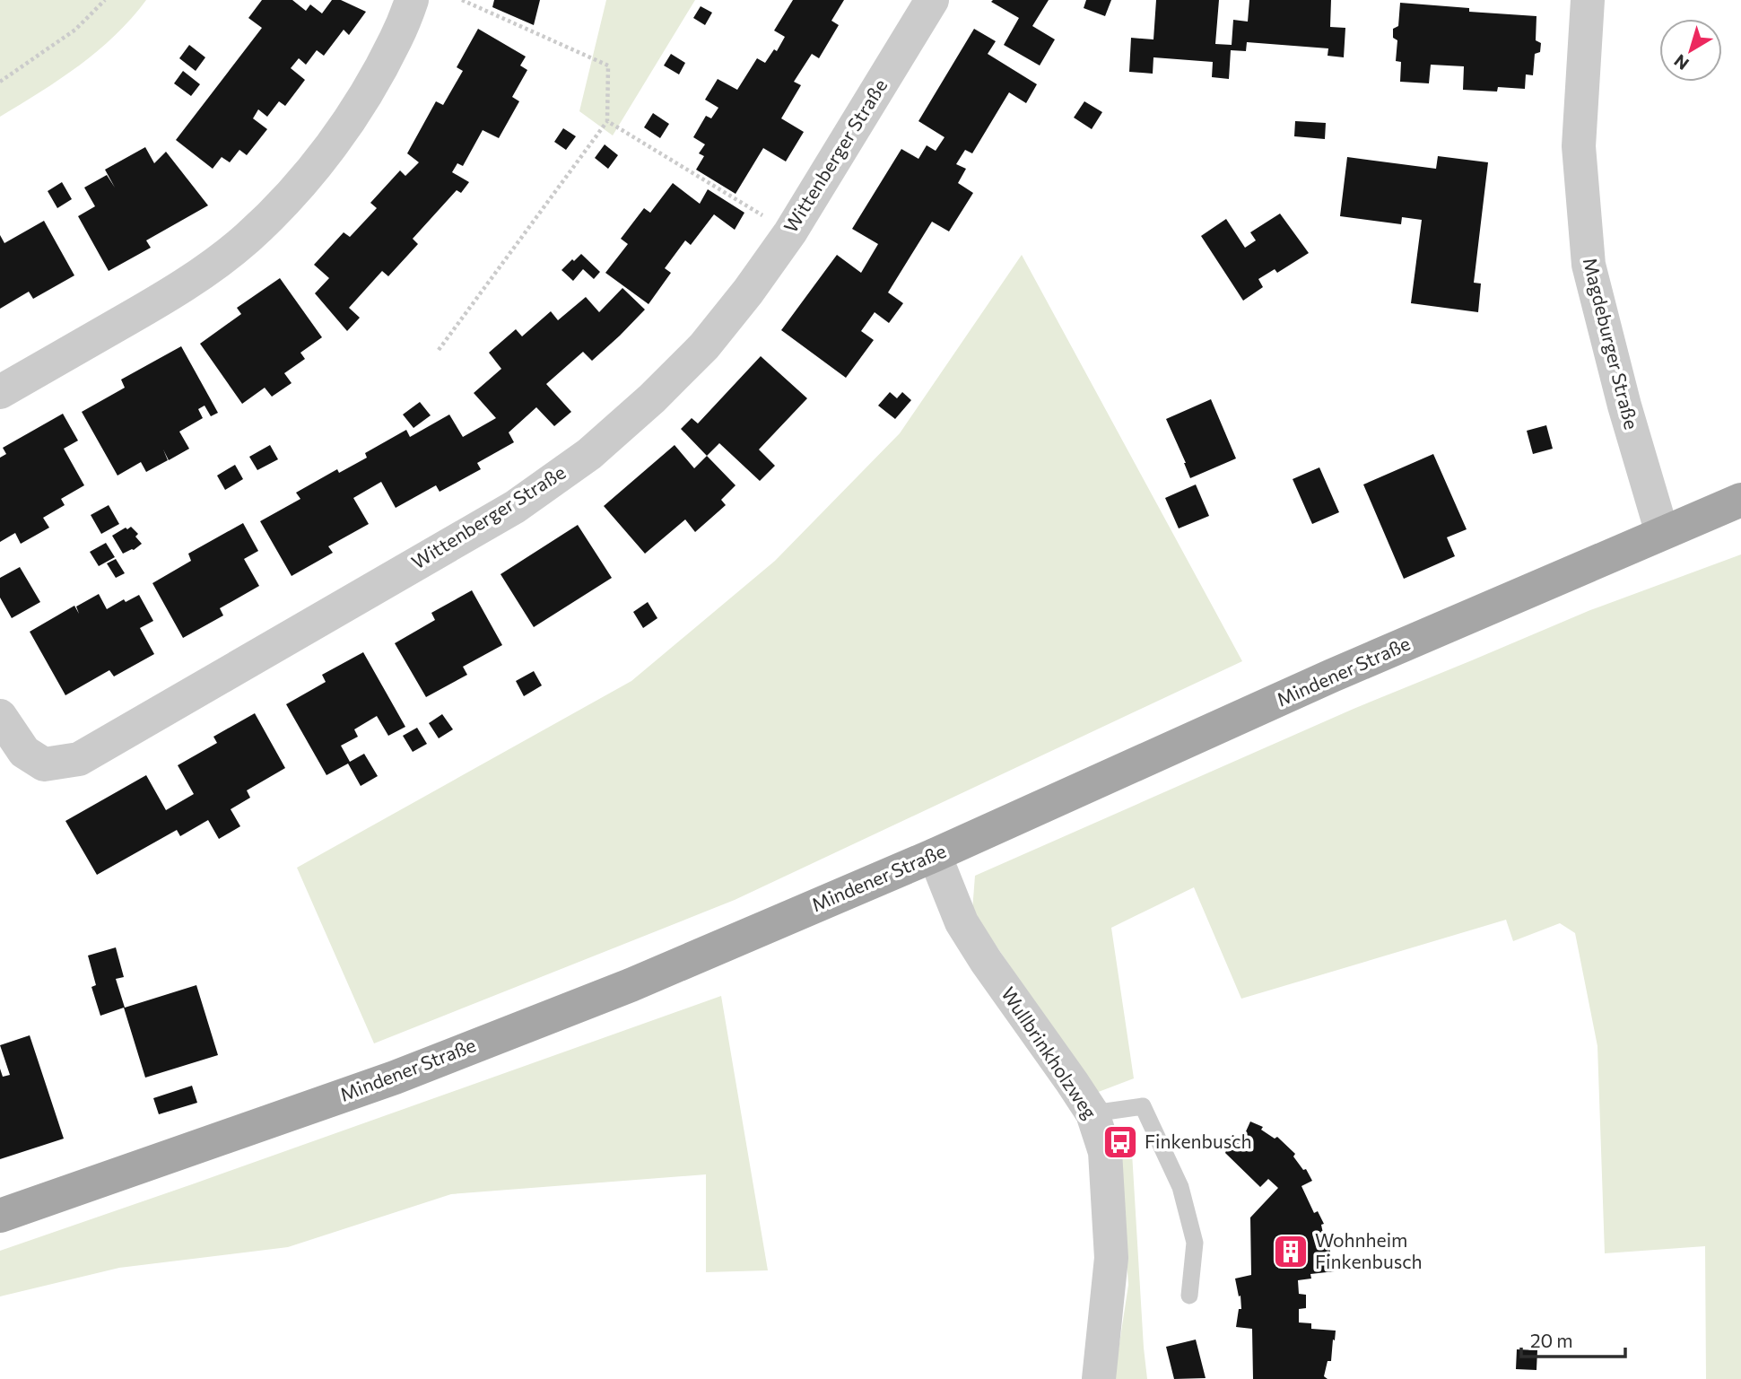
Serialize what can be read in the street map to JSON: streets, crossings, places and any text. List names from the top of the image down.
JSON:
{
  "streets": {
    "main road": ["Mindener Straße"],
    "street": ["Wittenberger Straße", "Magdeburger Straße", "Wullbrinkholzweg"]
  },
  "crossings": [
    ["Magdeburger Straße", "Mindener Straße"],
    ["Mindener Straße", "Wullbrinkholzweg"]
  ],
  "places": {
    "bus stop": ["Finkenbusch"],
    "building": ["Wohnheim Finkenbusch"]
  },
  "scale_bar": "20 m",
  "north": "bottom left"
}
